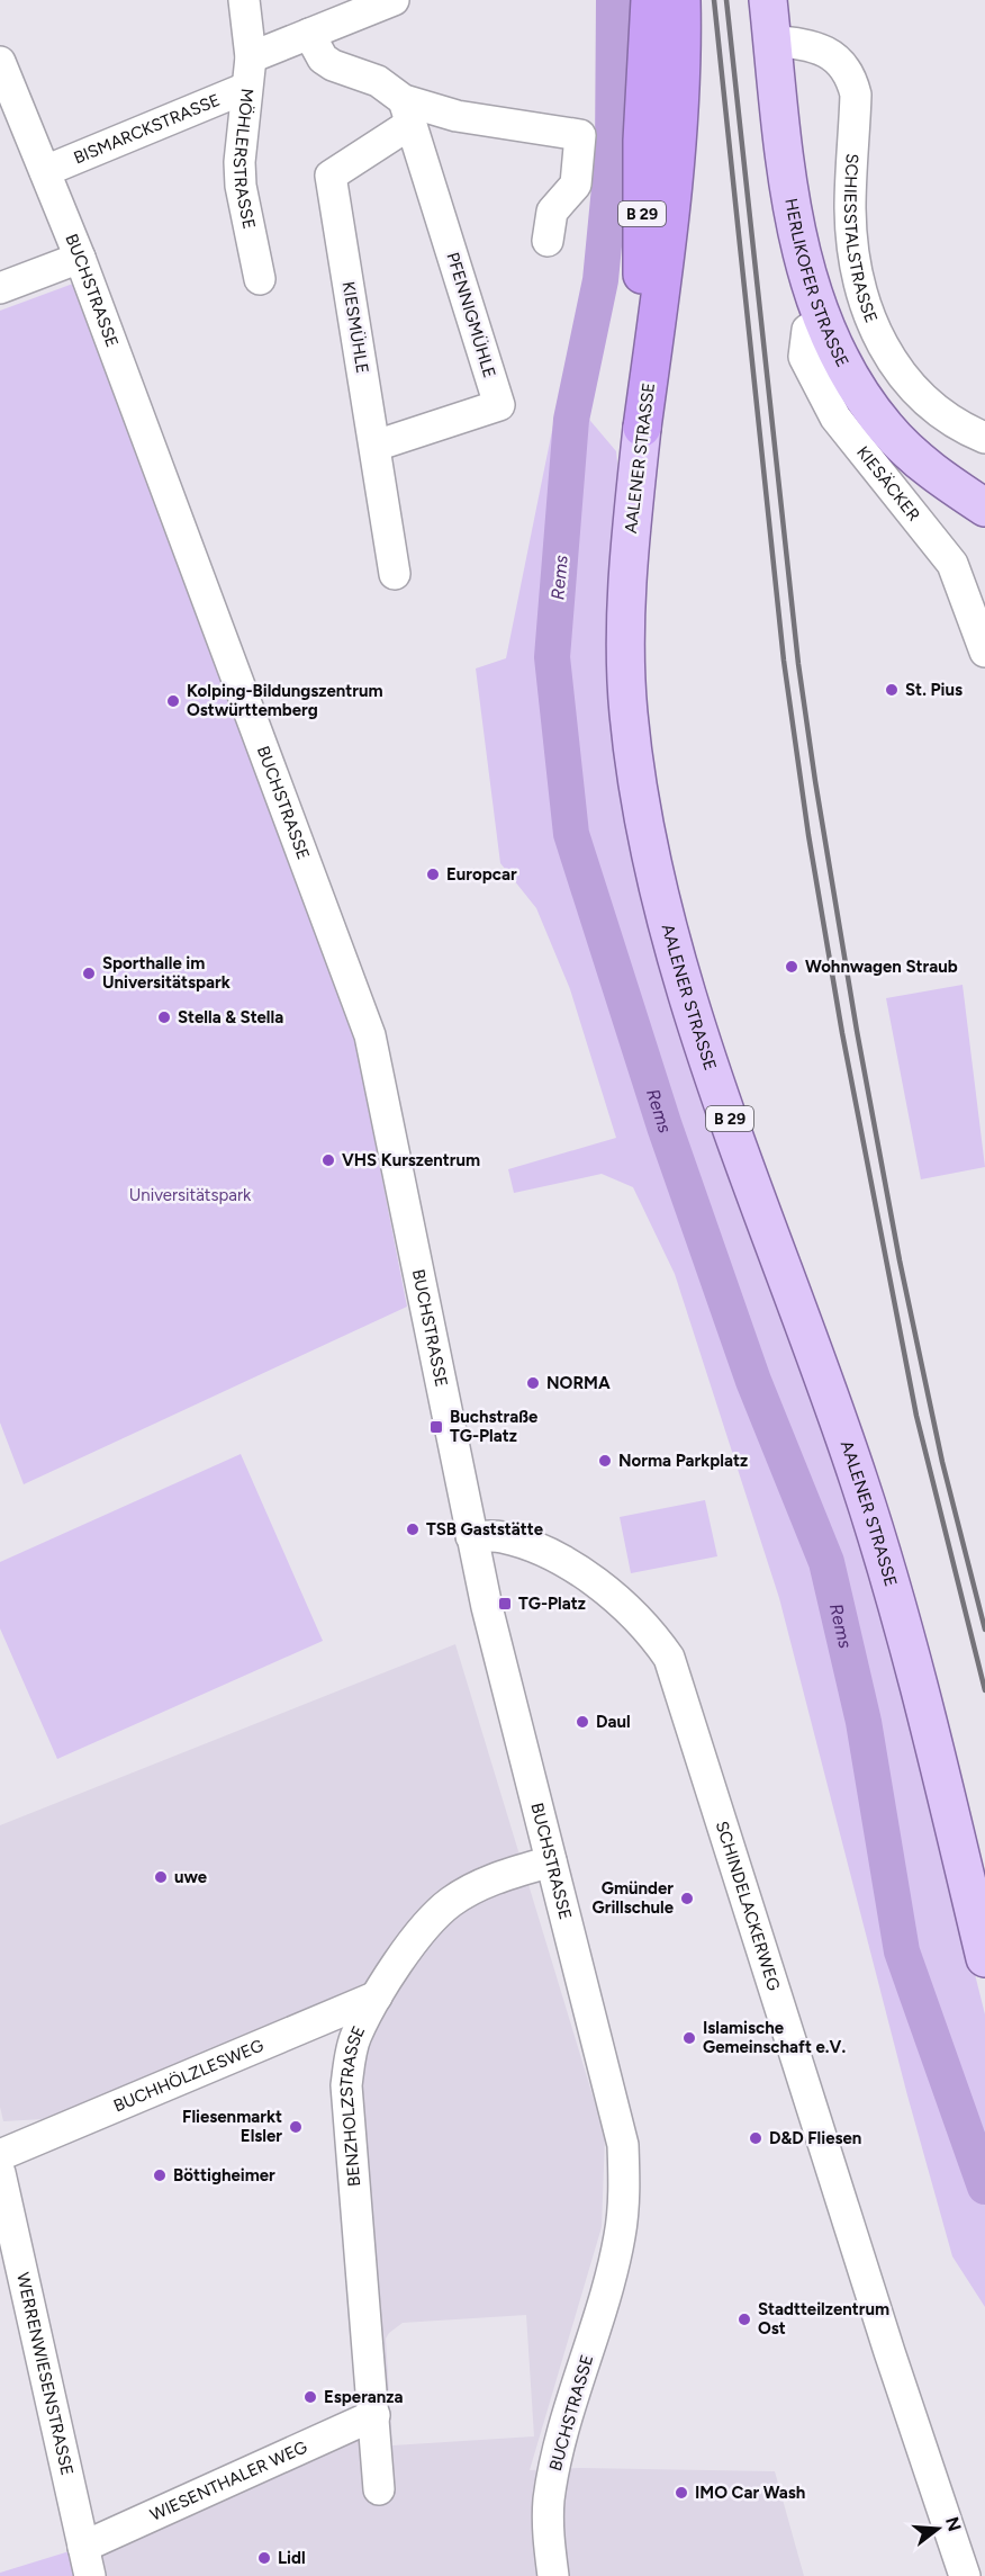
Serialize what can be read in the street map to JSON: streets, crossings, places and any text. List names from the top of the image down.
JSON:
{
  "streets": {
    "highway": ["B 29", "AALENER STRASSE"],
    "main road": ["HERLIKOFER STRASSE"],
    "street": [
      "BISMARCKSTRASSE",
      "MÖHLERSTRASSE",
      "SCHIESSTALSTRASSE",
      "BUCHSTRASSE",
      "PFENNIGMÜHLE",
      "KIESMÜHLE",
      "KIESÄCKER",
      "SCHINDELACKERWEG",
      "BUCHHÖLZLESWEG",
      "BENZHOLZSTRASSE",
      "WERRENWIESENSTRASSE",
      "WIESENTHALER WEG"
    ]
  },
  "crossings": [
    ["BISMARCKSTRASSE", "MÖHLERSTRASSE"],
    ["BISMARCKSTRASSE", "BUCHSTRASSE"],
    ["B 29", "AALENER STRASSE"],
    ["SCHIESSTALSTRASSE", "HERLIKOFER STRASSE"],
    ["HERLIKOFER STRASSE", "KIESÄCKER"],
    ["BUCHSTRASSE", "SCHINDELACKERWEG"],
    ["BUCHSTRASSE", "BENZHOLZSTRASSE"],
    ["PFENNIGMÜHLE", "KIESMÜHLE"],
    ["BUCHHÖLZLESWEG", "BENZHOLZSTRASSE"],
    ["BENZHOLZSTRASSE", "WIESENTHALER WEG"],
    ["WERRENWIESENSTRASSE", "WIESENTHALER WEG"]
  ],
  "water": ["Rems"],
  "parks": ["Universitätspark"],
  "places": {
    "other": [
      "St. Pius",
      "Kolping-Bildungszentrum Ostwürttemberg",
      "Europcar",
      "Wohnwagen Straub",
      "Sporthalle im Universitätspark",
      "Stella & Stella",
      "VHS Kurszentrum",
      "NORMA",
      "Norma Parkplatz",
      "TSB Gaststätte",
      "Daul",
      "uwe",
      "Gmünder Grillschule",
      "Islamische Gemeinschaft e.V.",
      "Fliesenmarkt Elsler",
      "D&D Fliesen",
      "Böttigheimer",
      "Stadtteilzentrum Ost",
      "Esperanza",
      "IMO Car Wash",
      "Lidl"
    ],
    "transit": ["Buchstraße TG-Platz", "TG-Platz"]
  },
  "north": "right"
}
